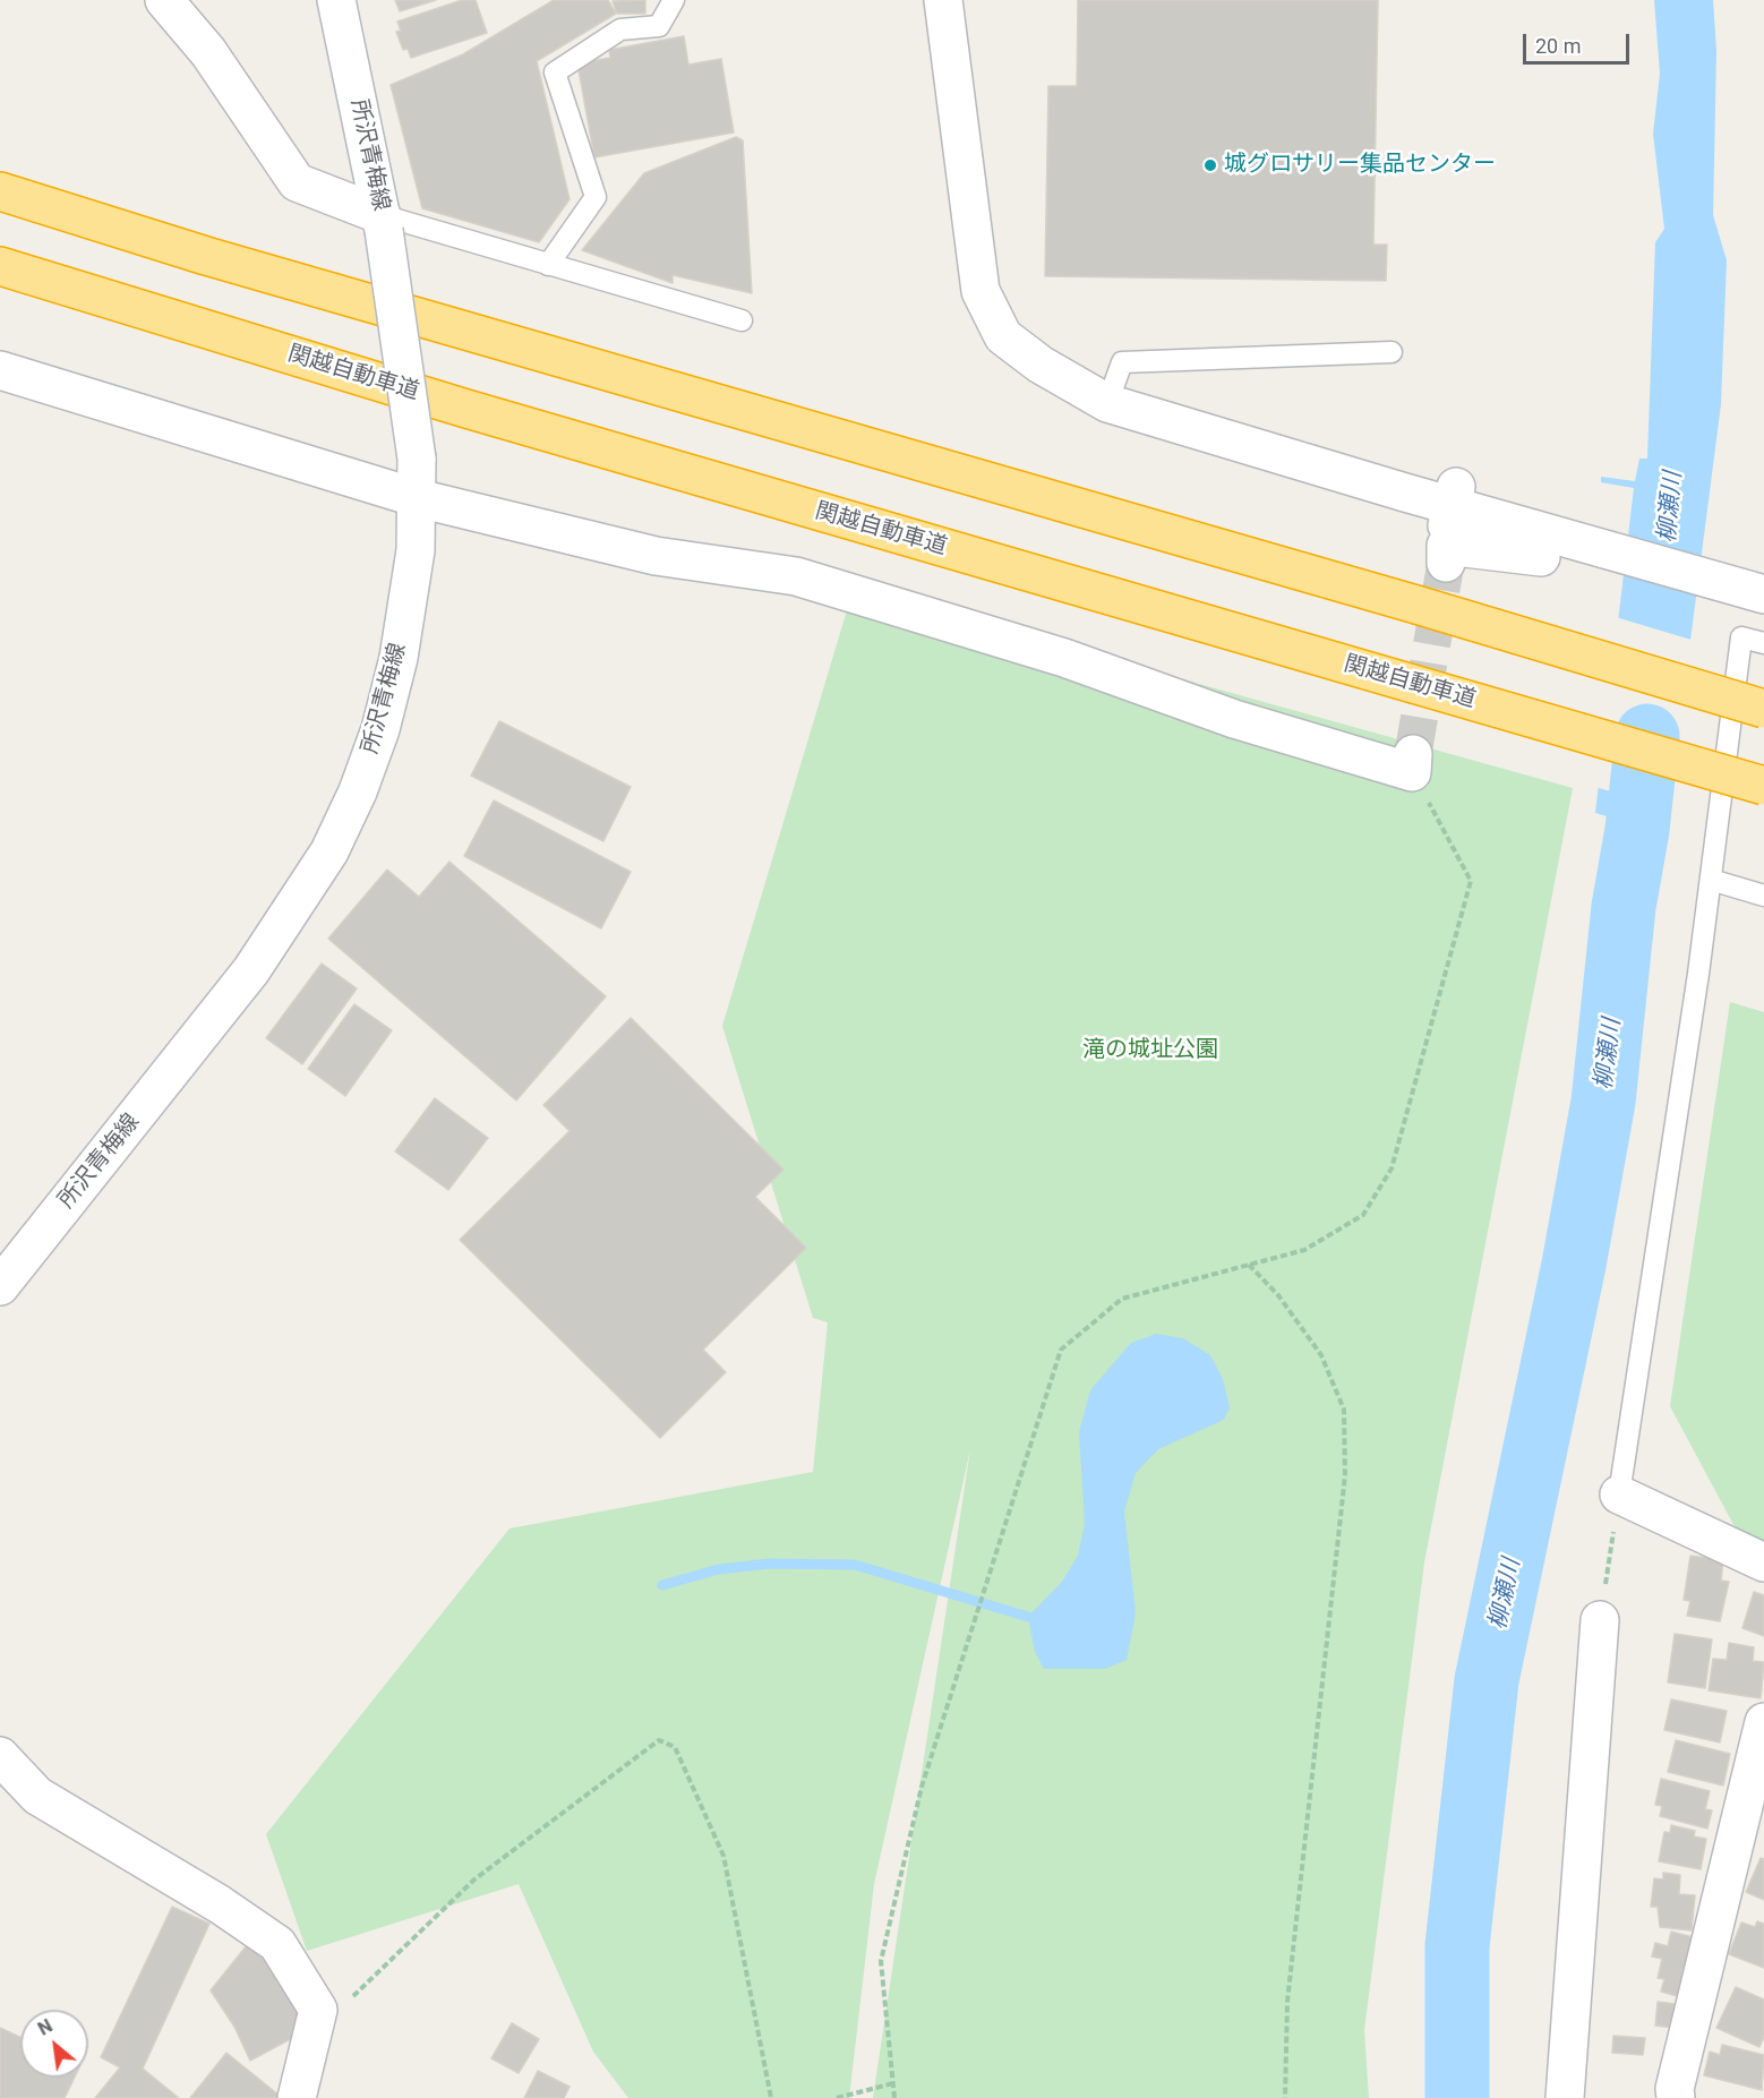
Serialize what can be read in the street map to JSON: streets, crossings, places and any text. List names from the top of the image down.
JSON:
{
  "streets": {
    "highway": ["関越自動車道"],
    "street": ["所沢青梅線"]
  },
  "water": ["柳瀬川"],
  "parks": ["滝の城址公園"],
  "places": ["城グロサリー集品センター"],
  "scale_bar": "20 m",
  "north": "top left"
}
